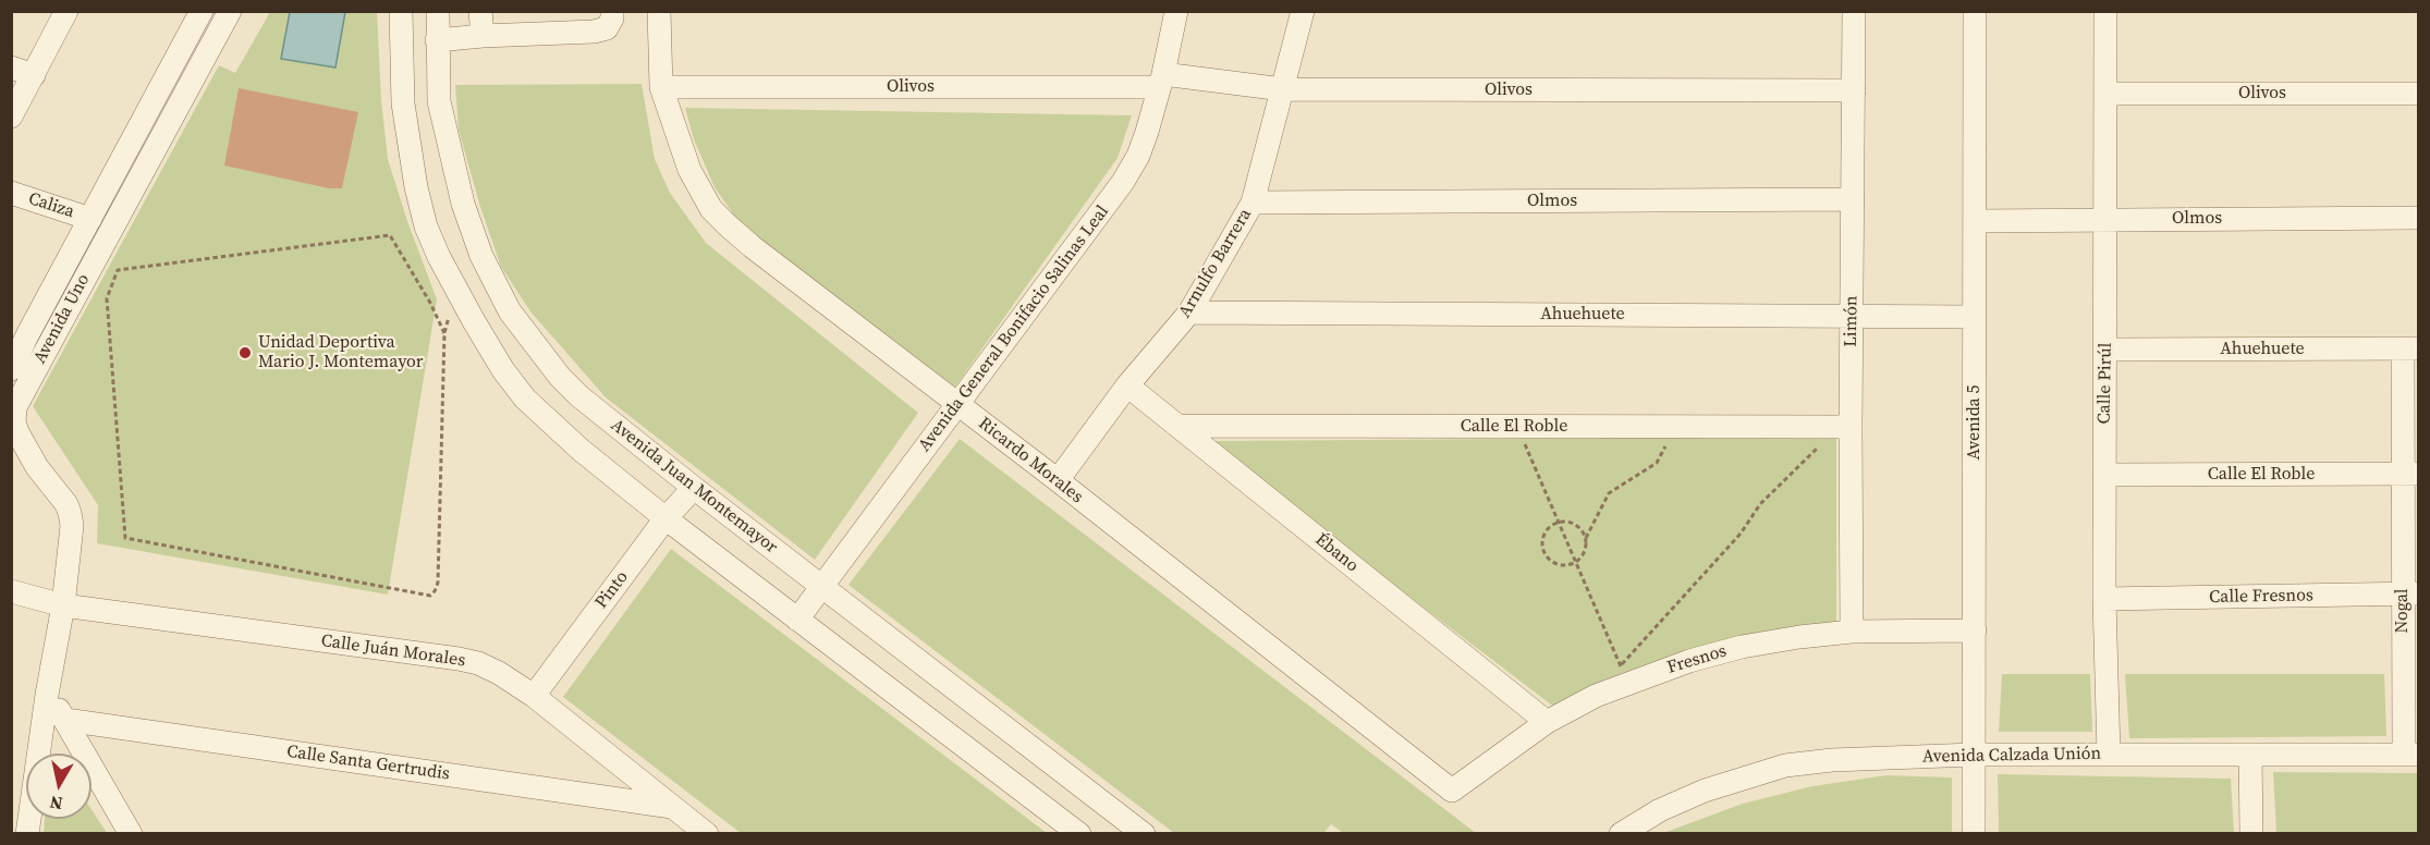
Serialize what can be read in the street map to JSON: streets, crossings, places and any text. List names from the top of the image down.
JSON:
{
  "streets": {
    "street": [
      "Olivos",
      "Olmos",
      "Caliza",
      "Arnulfo Barrera",
      "Ahuehuete",
      "Avenida Uno",
      "Limón",
      "Avenida General Bonifacio Salinas Leal",
      "Calle Pirúl",
      "Avenida 5",
      "Calle El Roble",
      "Ricardo Morales",
      "Avenida Juan Montemayor",
      "Ébano",
      "Pinto",
      "Calle Fresnos",
      "Nogal",
      "Calle Juán Morales",
      "Fresnos",
      "Avenida Calzada Unión",
      "Calle Santa Gertrudis"
    ]
  },
  "crossings": [
    ["Olivos", "Arnulfo Barrera"],
    ["Olivos", "Limón"],
    ["Olivos", "Avenida General Bonifacio Salinas Leal"],
    ["Olivos", "Calle Pirúl"],
    ["Olivos", "Ricardo Morales"],
    ["Olmos", "Arnulfo Barrera"],
    ["Olmos", "Limón"],
    ["Olmos", "Calle Pirúl"],
    ["Olmos", "Avenida 5"],
    ["Caliza", "Avenida Uno"],
    ["Arnulfo Barrera", "Ahuehuete"],
    ["Arnulfo Barrera", "Ricardo Morales"],
    ["Arnulfo Barrera", "Ébano"],
    ["Ahuehuete", "Limón"],
    ["Ahuehuete", "Calle Pirúl"],
    ["Ahuehuete", "Avenida 5"],
    ["Ahuehuete", "Nogal"],
    ["Avenida Uno", "Calle Juán Morales"],
    ["Limón", "Calle El Roble"],
    ["Limón", "Fresnos"],
    ["Avenida General Bonifacio Salinas Leal", "Ricardo Morales"],
    ["Avenida General Bonifacio Salinas Leal", "Avenida Juan Montemayor"],
    ["Calle Pirúl", "Calle El Roble"],
    ["Calle Pirúl", "Calle Fresnos"],
    ["Calle Pirúl", "Avenida Calzada Unión"],
    ["Avenida 5", "Fresnos"],
    ["Avenida 5", "Avenida Calzada Unión"],
    ["Calle El Roble", "Ébano"],
    ["Calle El Roble", "Nogal"],
    ["Ricardo Morales", "Fresnos"],
    ["Avenida Juan Montemayor", "Pinto"],
    ["Ébano", "Fresnos"],
    ["Pinto", "Calle Juán Morales"],
    ["Calle Fresnos", "Nogal"],
    ["Nogal", "Avenida Calzada Unión"],
    ["Calle Juán Morales", "Calle Santa Gertrudis"]
  ],
  "places": ["Unidad Deportiva Mario J. Montemayor"],
  "north": "bottom"
}
